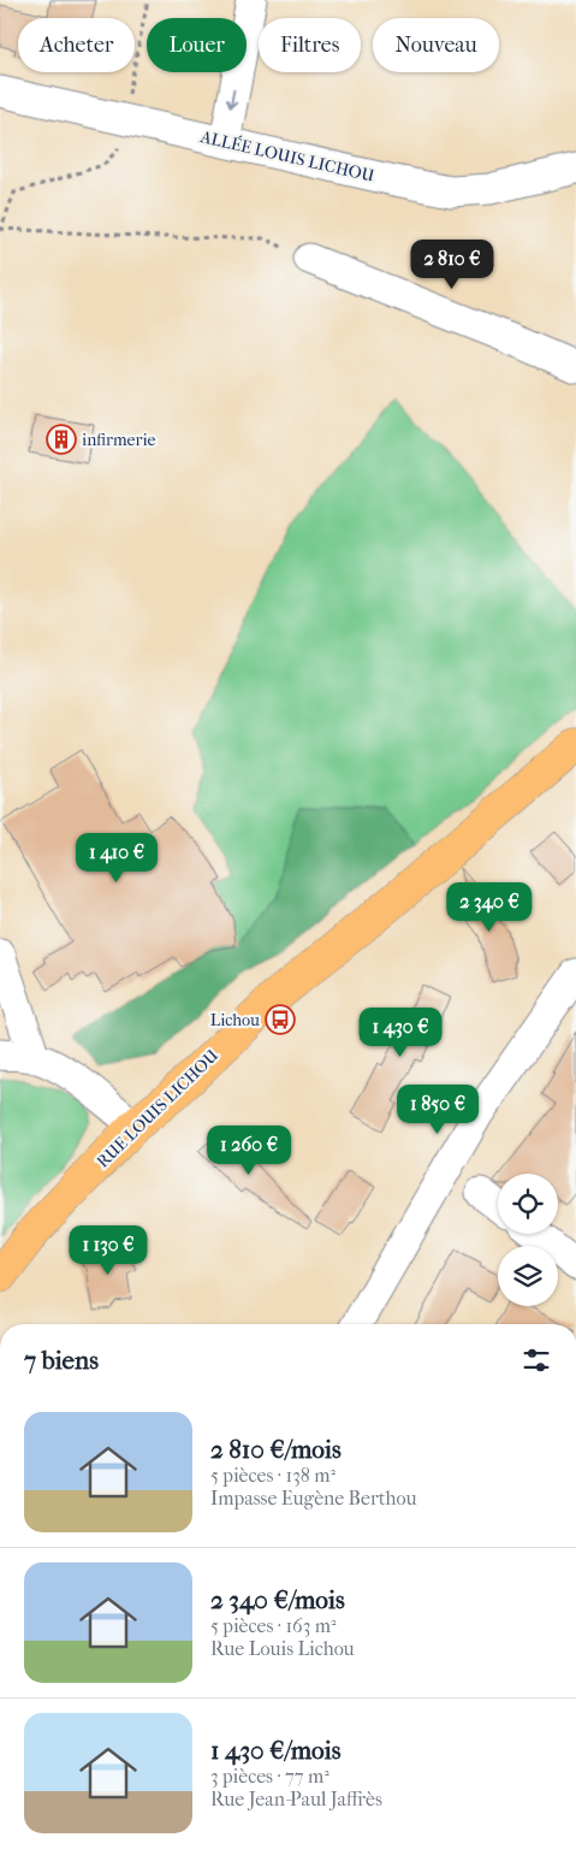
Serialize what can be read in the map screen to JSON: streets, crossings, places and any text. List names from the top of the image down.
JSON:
{
  "streets": {
    "main road": ["RUE LOUIS LICHOU"],
    "street": ["ALLÉE LOUIS LICHOU"]
  },
  "places": {
    "building": ["infirmerie"],
    "bus stop": ["Lichou"]
  },
  "page": {
    "chip": [
      "Acheter",
      "Louer",
      "Filtres",
      "Nouveau"
    ],
    "price": [
      "2 810 €",
      "1 410 €",
      "2 340 €",
      "1 430 €",
      "1 850 €",
      "1 260 €",
      "1 130 €"
    ],
    "heading": "7 biens",
    "list": [
      {
        "name": "2 810 €/mois",
        "note": "5 pièces · 138 m² · Impasse Eugène Berthou"
      },
      {
        "name": "2 340 €/mois",
        "note": "5 pièces · 163 m² · Rue Louis Lichou"
      },
      {
        "name": "1 430 €/mois",
        "note": "3 pièces · 77 m² · Rue Jean-Paul Jaffrès"
      }
    ]
  }
}
